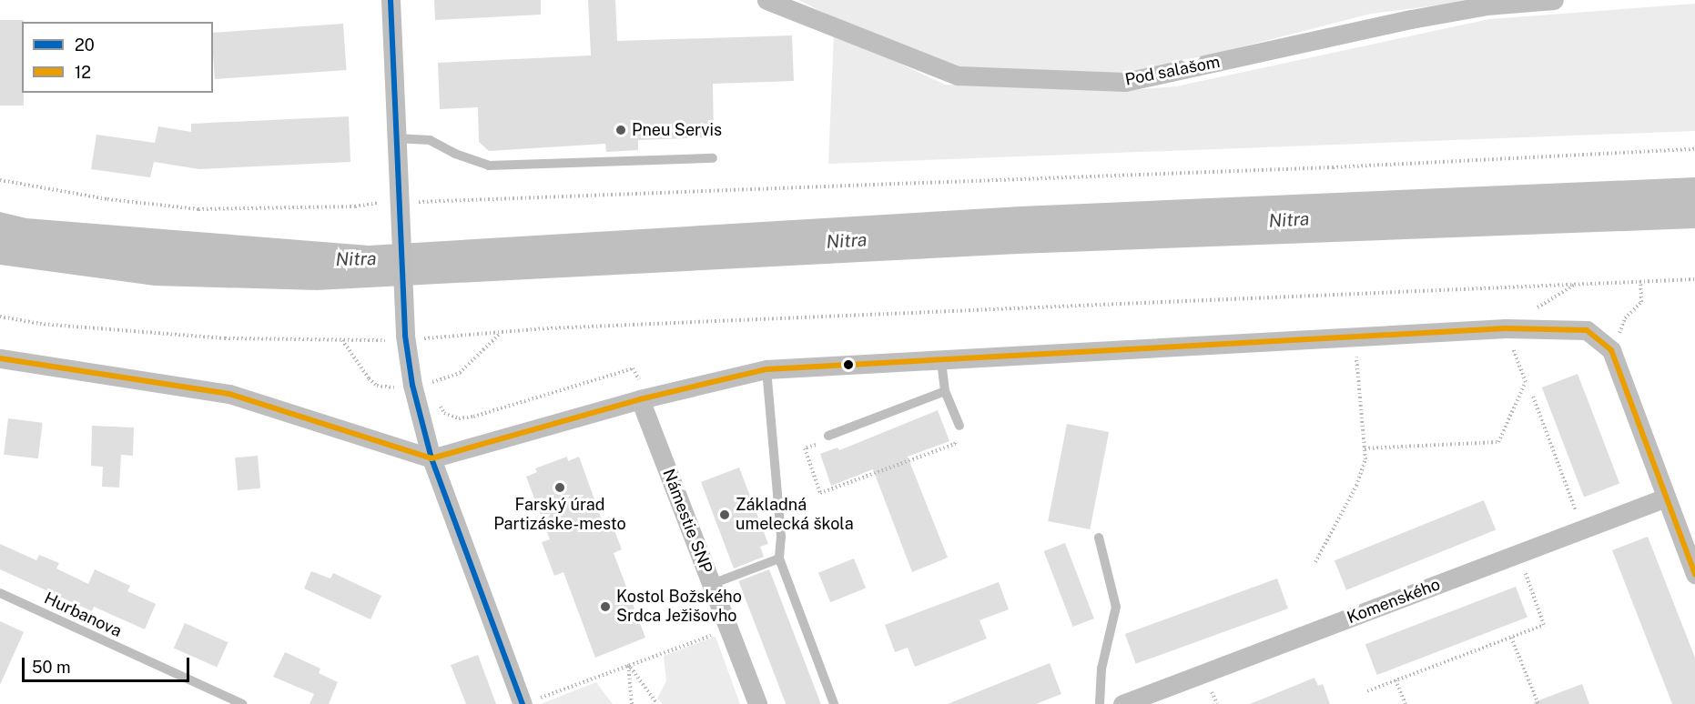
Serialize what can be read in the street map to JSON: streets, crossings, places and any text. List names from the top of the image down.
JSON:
{
  "streets": {
    "street": ["Pod salašom", "Námestie SNP", "Komenského"],
    "lane": ["Hurbanova"]
  },
  "water": ["Nitra"],
  "places": [
    "Pneu Servis",
    "Farský úrad Partizáske-mesto",
    "Základná umelecká škola",
    "Kostol Božského Srdca Ježišovho"
  ],
  "lines": ["transit line 20", "transit line 12"],
  "legend": ["20", "12"],
  "scale_bar": "50 m"
}
